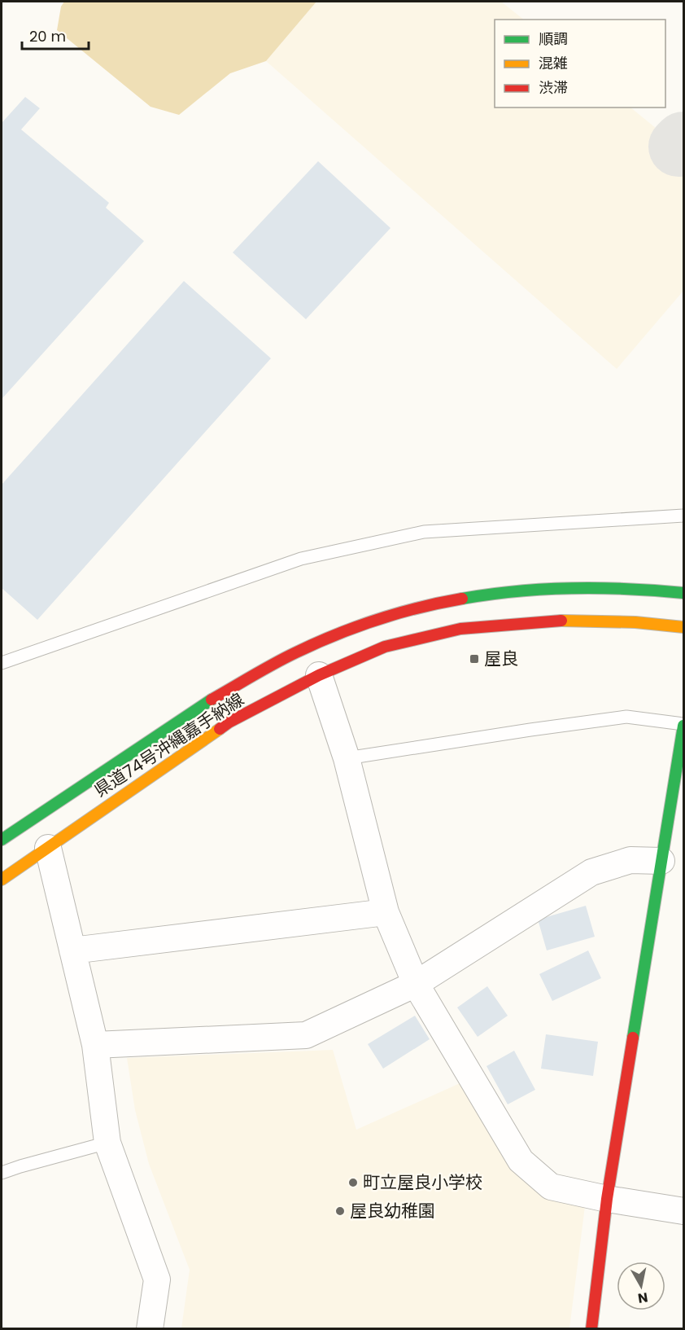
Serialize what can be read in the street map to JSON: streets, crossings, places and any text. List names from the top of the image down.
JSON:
{
  "streets": {
    "main road": ["県道74号沖縄嘉手納線"]
  },
  "places": {
    "transit": ["屋良"],
    "other": ["町立屋良小学校", "屋良幼稚園"]
  },
  "legend": ["順調", "混雑", "渋滞"],
  "scale_bar": "20 m",
  "north": "bottom"
}
